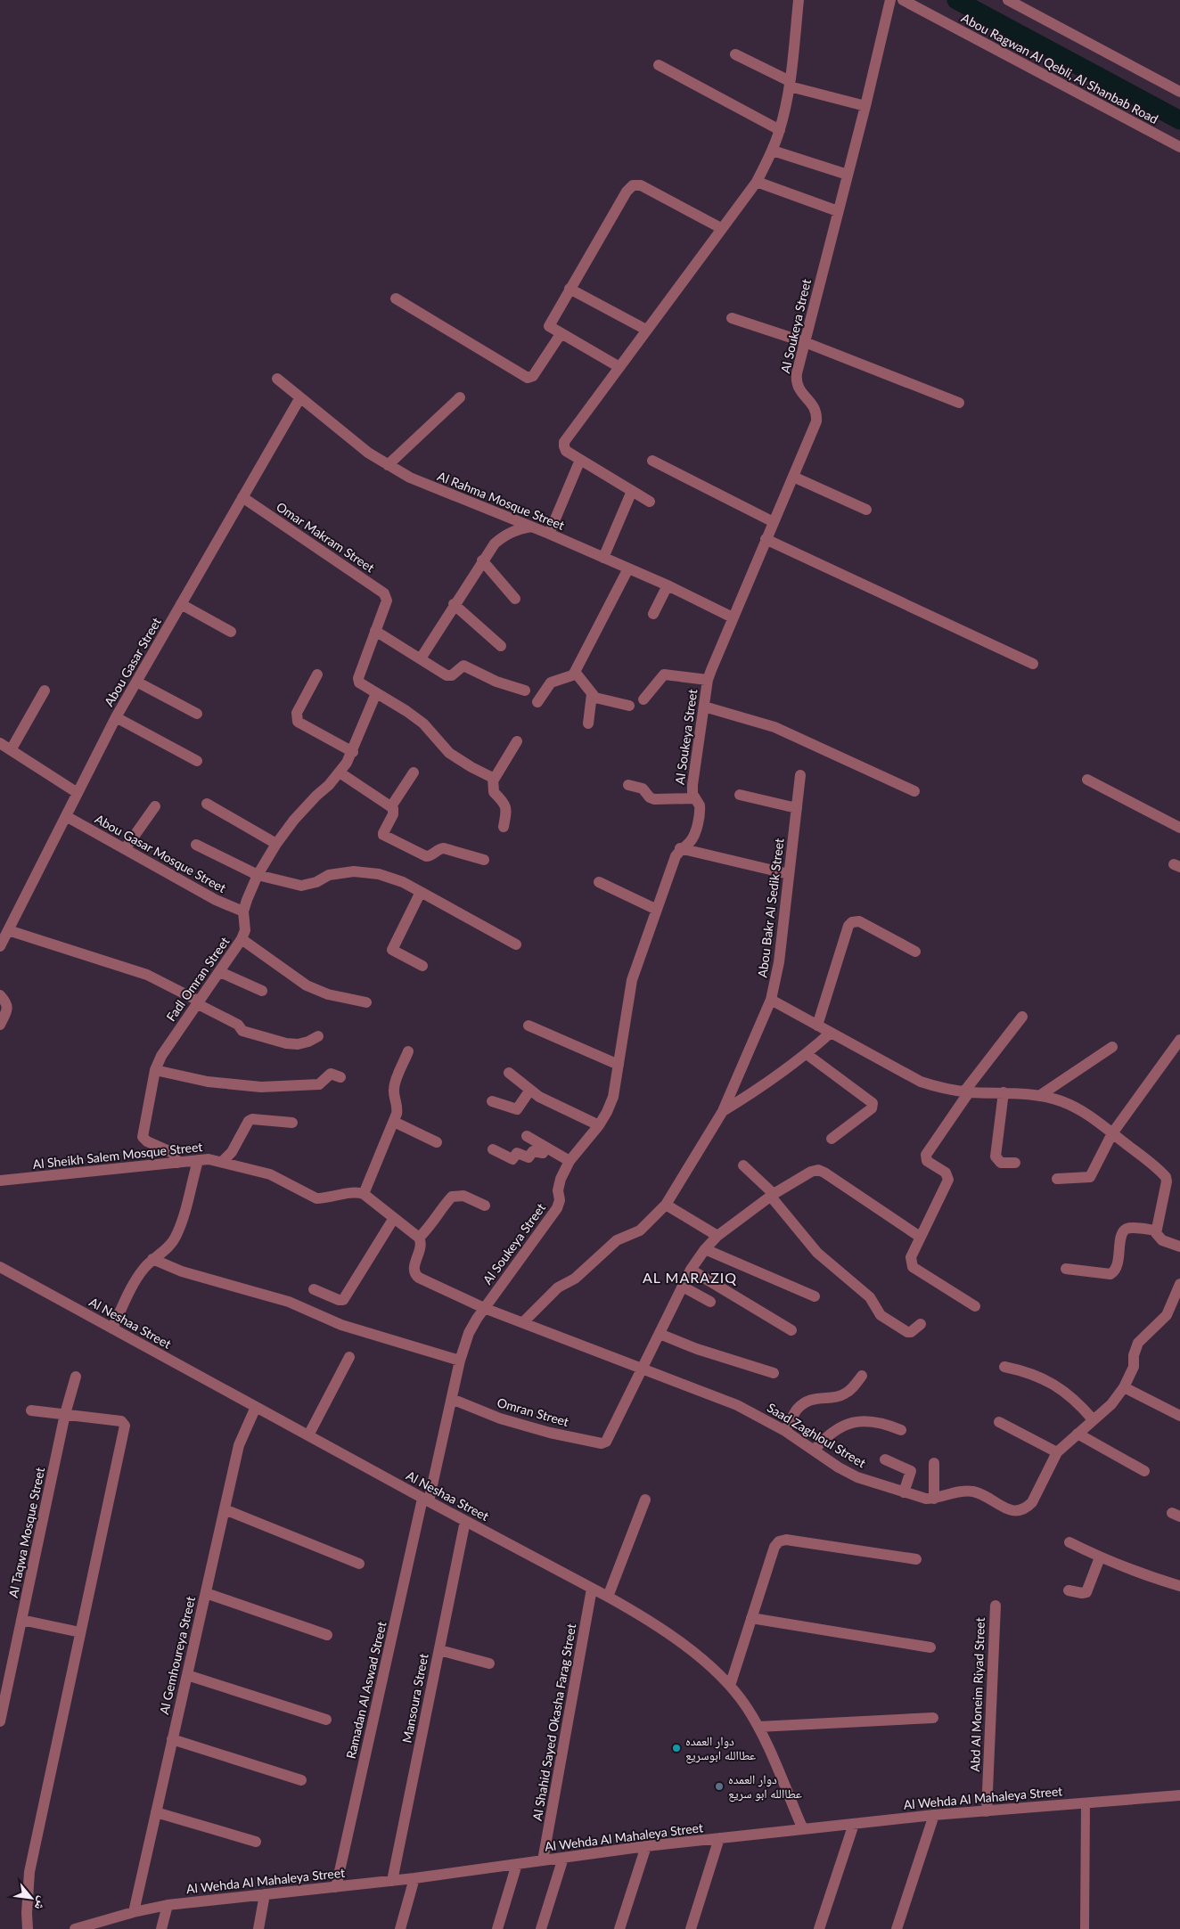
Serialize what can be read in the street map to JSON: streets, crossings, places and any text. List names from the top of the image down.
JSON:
{
  "streets": {
    "street": [
      "Abou Ragwan Al Qebli, Al Shanbab Road",
      "Al Soukeya Street",
      "Al Rahma Mosque Street",
      "Omar Makram Street",
      "Abou Gasar Street",
      "Abou Gasar Mosque Street",
      "Abou Bakr Al Sedik Street",
      "Fadl Omran Street",
      "Al Sheikh Salem Mosque Street",
      "Al Neshaa Street",
      "Omran Street",
      "Saad Zaghloul Street",
      "Al Taqwa Mosque Street",
      "Al Gemhoureya Street",
      "Ramadan Al Aswad Street",
      "Abd Al Moneim Riyad Street",
      "Mansoura Street",
      "Al Shahid Sayed Okasha Farag Street",
      "Al Wehda Al Mahaleya Street"
    ]
  },
  "crossings": [
    ["Al Soukeya Street", "Al Rahma Mosque Street"],
    ["Al Soukeya Street", "Al Neshaa Street"],
    ["Al Soukeya Street", "Omran Street"],
    ["Al Soukeya Street", "Saad Zaghloul Street"],
    ["Al Soukeya Street", "Ramadan Al Aswad Street"],
    ["Al Rahma Mosque Street", "Abou Gasar Street"],
    ["Omar Makram Street", "Abou Gasar Street"],
    ["Abou Gasar Street", "Abou Gasar Mosque Street"],
    ["Abou Gasar Mosque Street", "Fadl Omran Street"],
    ["Abou Bakr Al Sedik Street", "Saad Zaghloul Street"],
    ["Fadl Omran Street", "Al Sheikh Salem Mosque Street"],
    ["Al Neshaa Street", "Al Gemhoureya Street"],
    ["Al Neshaa Street", "Ramadan Al Aswad Street"],
    ["Al Neshaa Street", "Mansoura Street"],
    ["Al Neshaa Street", "Al Shahid Sayed Okasha Farag Street"],
    ["Al Neshaa Street", "Al Wehda Al Mahaleya Street"],
    ["Omran Street", "Saad Zaghloul Street"],
    ["Al Gemhoureya Street", "Al Wehda Al Mahaleya Street"],
    ["Ramadan Al Aswad Street", "Al Wehda Al Mahaleya Street"],
    ["Abd Al Moneim Riyad Street", "Al Wehda Al Mahaleya Street"],
    ["Mansoura Street", "Al Wehda Al Mahaleya Street"],
    ["Al Shahid Sayed Okasha Farag Street", "Al Wehda Al Mahaleya Street"]
  ],
  "districts": ["AL MARAZIQ"],
  "places": ["دوار العمده عطاالله ابوسريع", "دوار العمده عطاالله ابو سريع"],
  "north": "bottom right"
}
